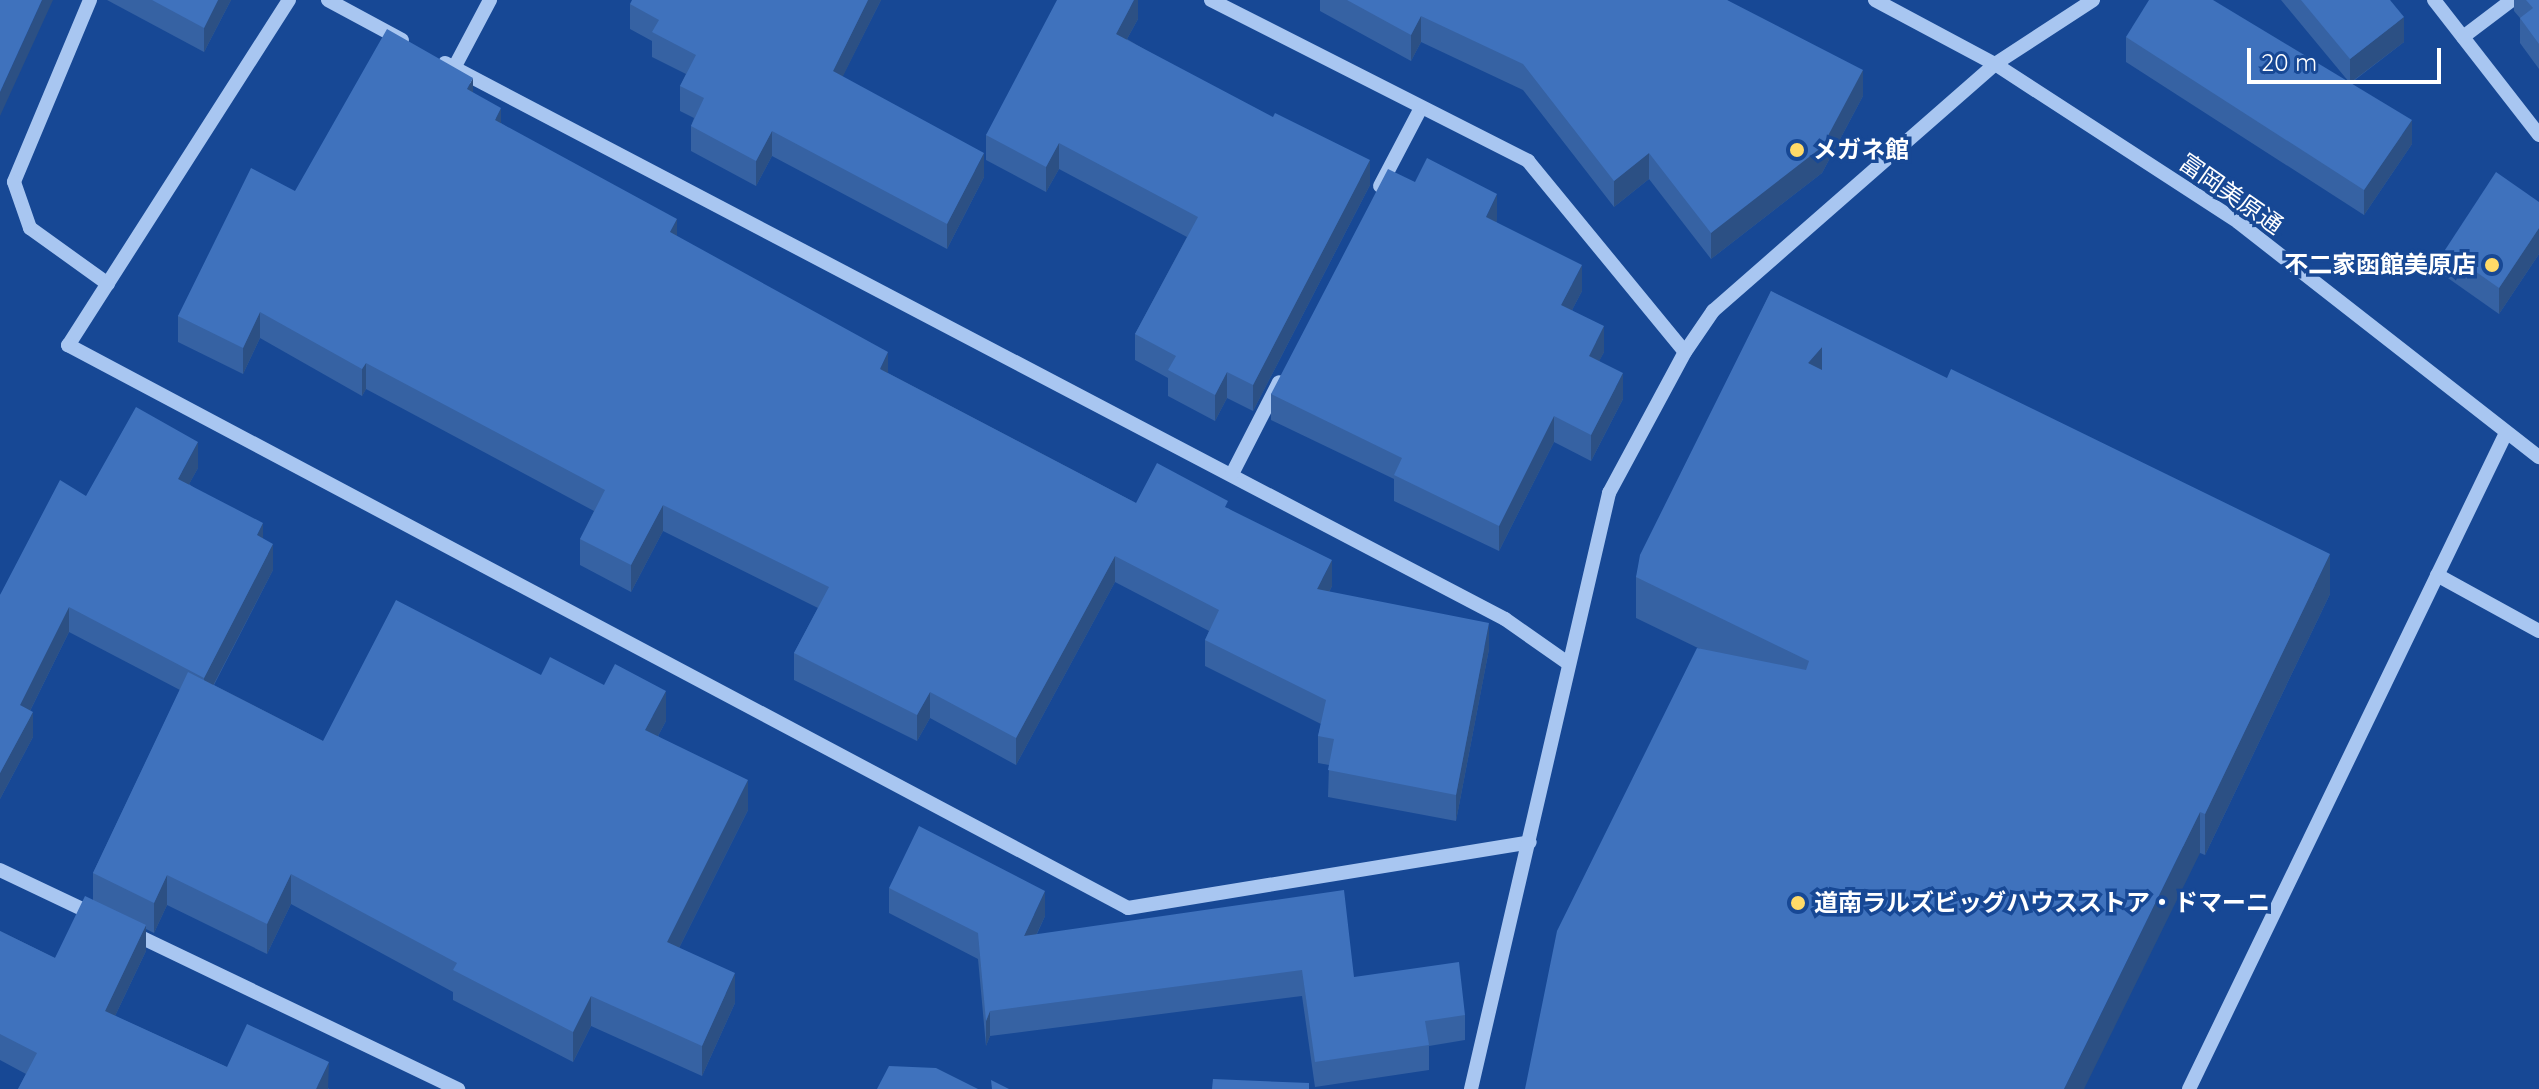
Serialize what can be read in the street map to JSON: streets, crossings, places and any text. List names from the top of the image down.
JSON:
{
  "streets": {
    "street": ["富岡美原通"]
  },
  "places": ["メガネ館", "不二家函館美原店", "道南ラルズビッグハウスストア・ドマーニ"],
  "scale_bar": "20 m"
}
